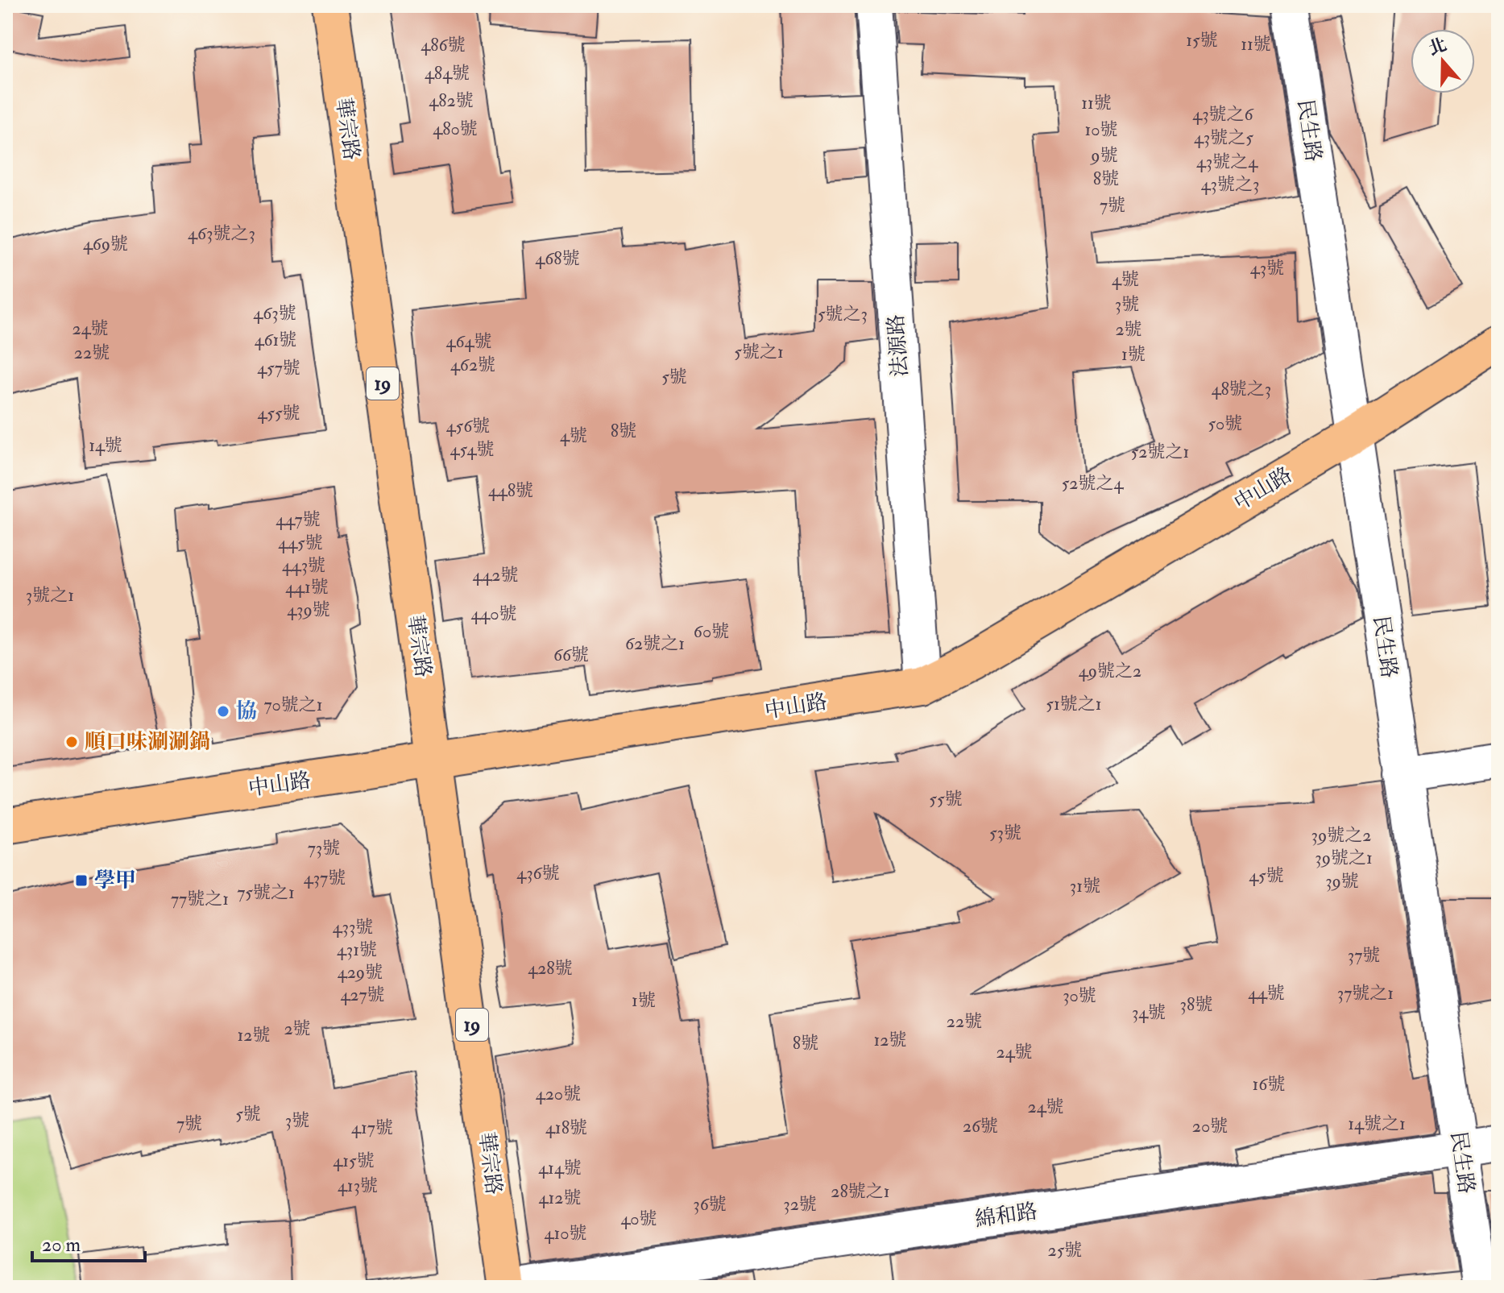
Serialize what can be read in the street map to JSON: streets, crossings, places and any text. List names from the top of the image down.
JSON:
{
  "streets": {
    "main road": ["華宗路", "19", "中山路"],
    "street": ["民生路", "法源路", "綿和路"]
  },
  "crossings": [
    ["華宗路", "中山路"],
    ["民生路", "中山路"],
    ["民生路", "綿和路"],
    ["法源路", "中山路"]
  ],
  "places": {
    "other": ["協", "順口味涮涮鍋"],
    "transit": ["學甲"]
  },
  "house_numbers": [
    "15號",
    "11號",
    "486號",
    "484號",
    "482號",
    "11號",
    "43號之6",
    "480號",
    "10號",
    "43號之5",
    "9號",
    "43號之4",
    "8號",
    "43號之3",
    "7號",
    "463號之3",
    "469號",
    "468號",
    "43號",
    "4號",
    "3號",
    "463號",
    "5號之3",
    "24號",
    "2號",
    "461號",
    "464號",
    "5號之1",
    "22號",
    "1號",
    "462號",
    "457號",
    "5號",
    "48號之3",
    "455號",
    "50號",
    "456號",
    "8號",
    "4號",
    "14號",
    "454號",
    "52號之1",
    "52號之4",
    "448號",
    "447號",
    "445號",
    "443號",
    "442號",
    "441號",
    "3號之1",
    "439號",
    "440號",
    "60號",
    "62號之1",
    "66號",
    "49號之2",
    "51號之1",
    "70號之1",
    "55號",
    "53號",
    "39號之2",
    "73號",
    "39號之1",
    "436號",
    "45號",
    "437號",
    "39號",
    "31號",
    "75號之1",
    "77號之1",
    "433號",
    "431號",
    "37號",
    "428號",
    "429號",
    "44號",
    "37號之1",
    "427號",
    "30號",
    "1號",
    "38號",
    "34號",
    "22號",
    "2號",
    "12號",
    "12號",
    "8號",
    "24號",
    "16號",
    "420號",
    "24號",
    "5號",
    "3號",
    "7號",
    "14號之1",
    "26號",
    "20號",
    "417號",
    "418號",
    "415號",
    "414號",
    "413號",
    "28號之1",
    "412號",
    "36號",
    "32號",
    "40號",
    "410號",
    "25號"
  ],
  "scale_bar": "20 m",
  "north": "top"
}
